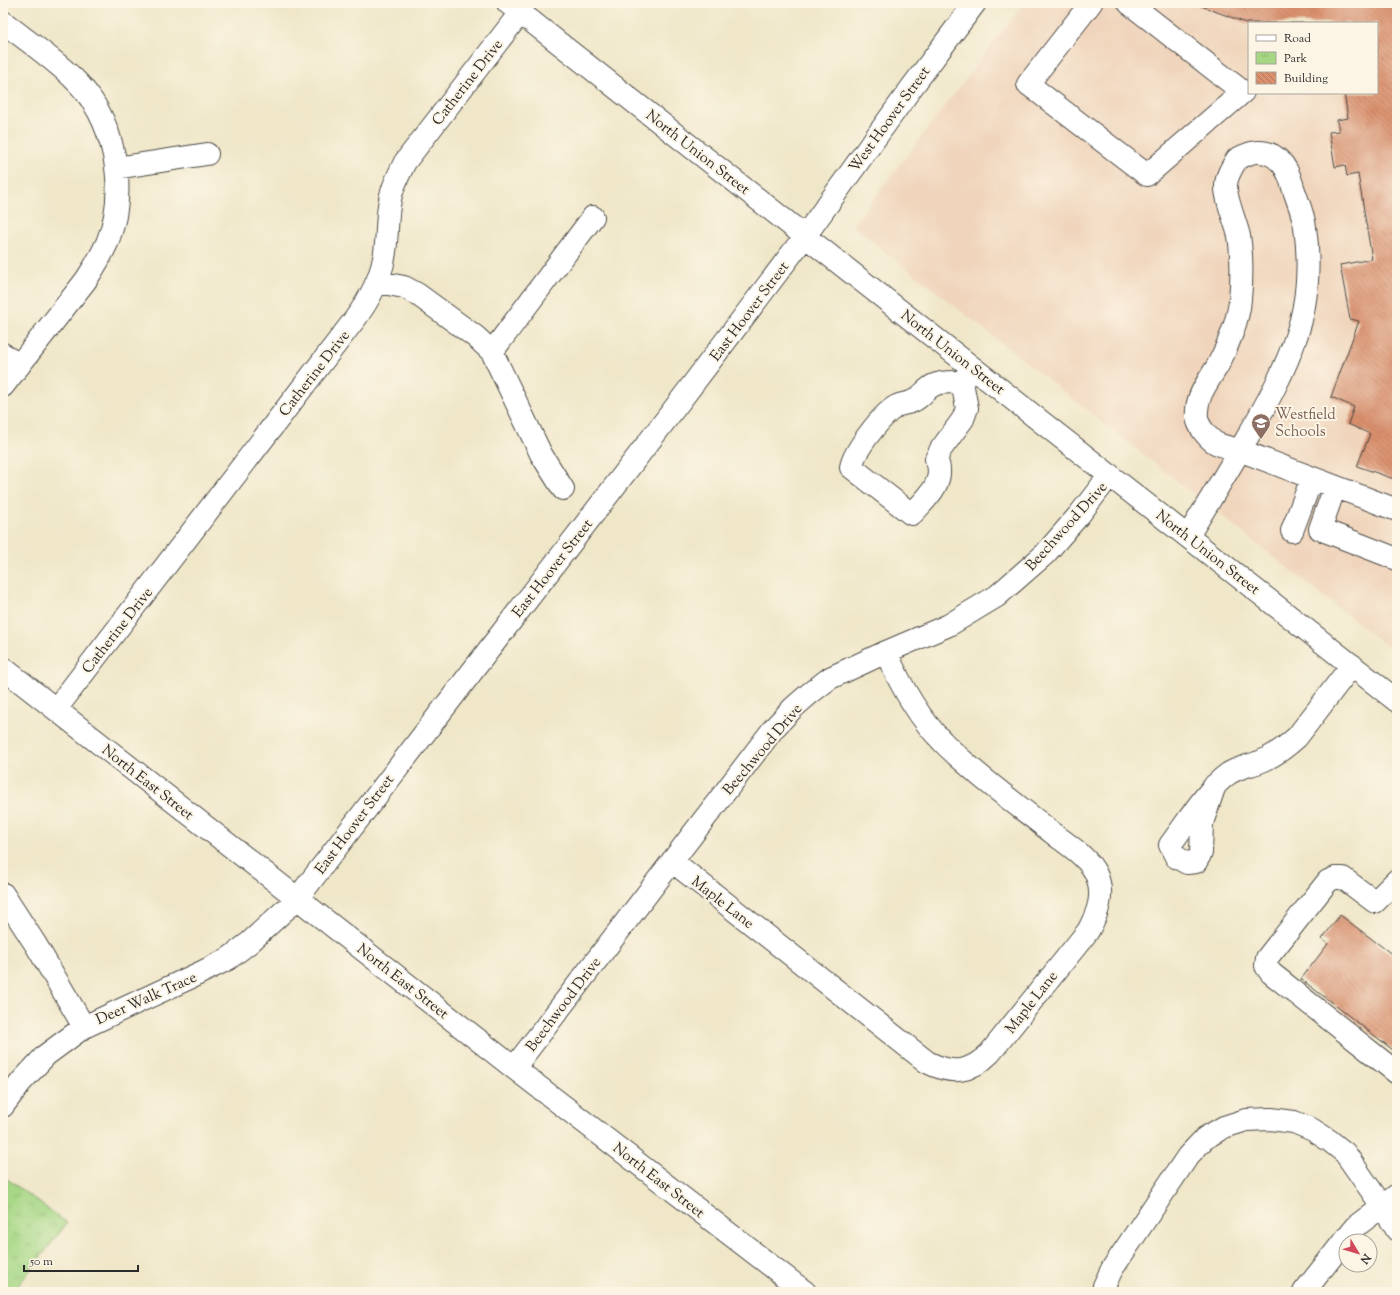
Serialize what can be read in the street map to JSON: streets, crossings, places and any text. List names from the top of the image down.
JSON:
{
  "streets": {
    "street": [
      "Catherine Drive",
      "West Hoover Street",
      "North Union Street",
      "East Hoover Street",
      "Beechwood Drive",
      "North East Street",
      "Maple Lane",
      "Deer Walk Trace"
    ]
  },
  "crossings": [
    ["Catherine Drive", "North Union Street"],
    ["Catherine Drive", "North East Street"],
    ["West Hoover Street", "North Union Street"],
    ["West Hoover Street", "East Hoover Street"],
    ["North Union Street", "East Hoover Street"],
    ["North Union Street", "Beechwood Drive"],
    ["East Hoover Street", "North East Street"],
    ["East Hoover Street", "Deer Walk Trace"],
    ["Beechwood Drive", "North East Street"],
    ["Beechwood Drive", "Maple Lane"],
    ["North East Street", "Deer Walk Trace"]
  ],
  "places": {
    "school or university": ["Westfield Schools"]
  },
  "legend": ["Road", "Park", "Building"],
  "scale_bar": "50 m",
  "north": "bottom right"
}
